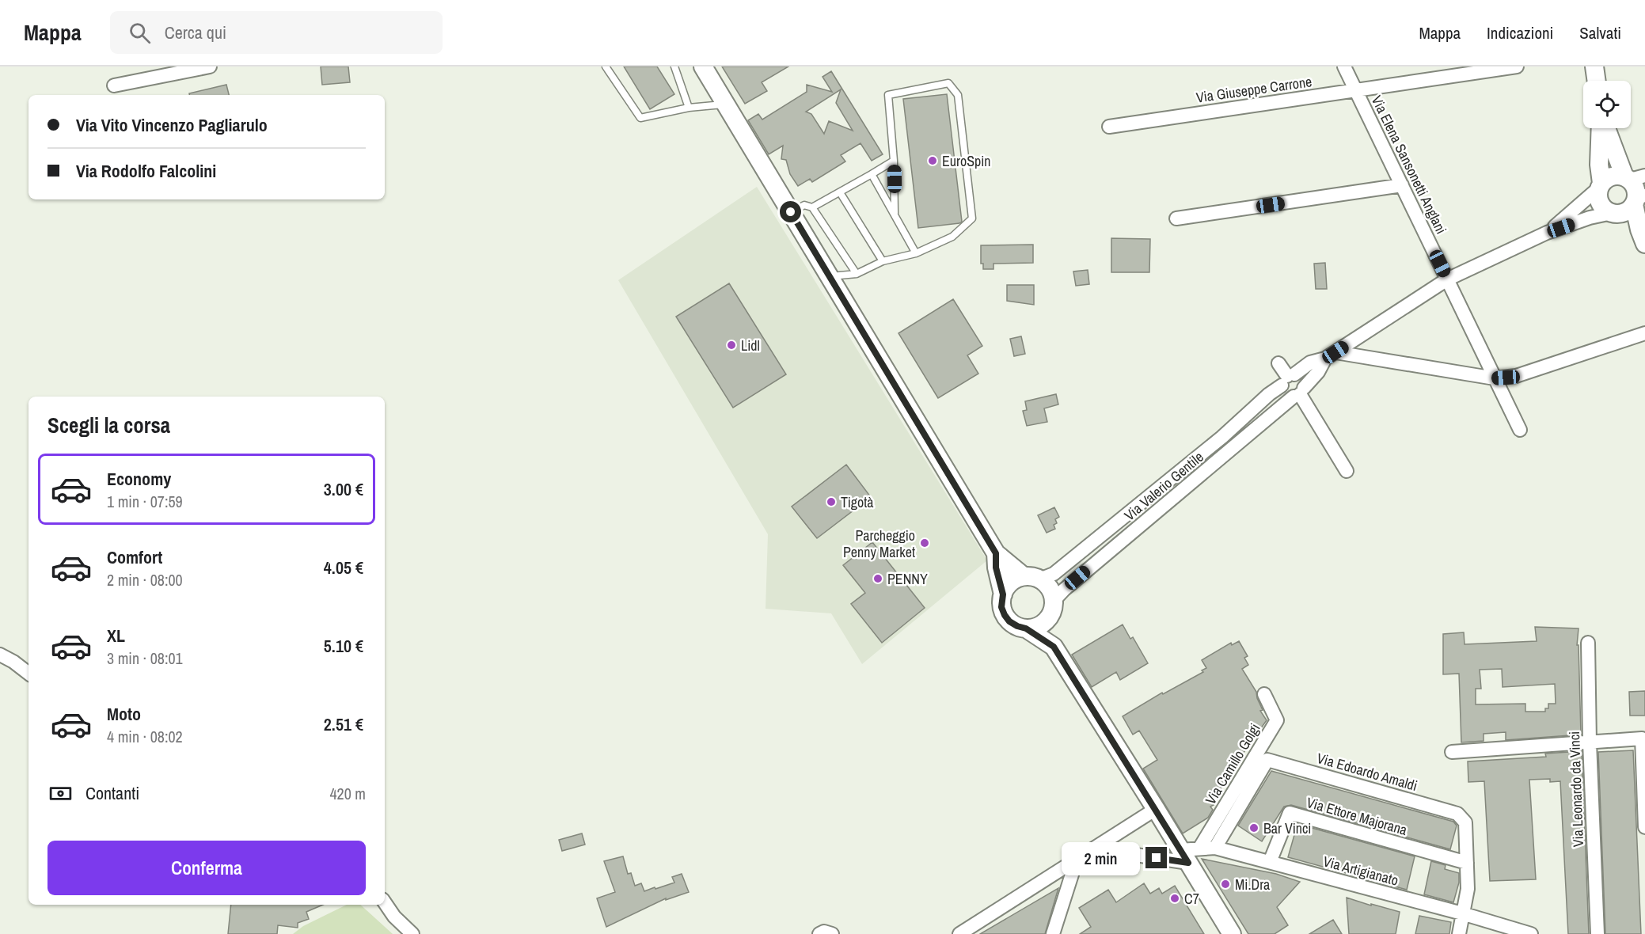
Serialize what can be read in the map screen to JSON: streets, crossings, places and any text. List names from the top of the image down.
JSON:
{
  "streets": {
    "street": [
      "Via Giuseppe Carrone",
      "Via Elena Sansonetti Anglani",
      "Via Valerio Gentile",
      "Via Camillo Golgi",
      "Via Edoardo Amaldi",
      "Via Leonardo da Vinci",
      "Via Ettore Majorana",
      "Via Artigianato"
    ]
  },
  "crossings": [
    ["Via Giuseppe Carrone", "Via Elena Sansonetti Anglani"],
    ["Via Elena Sansonetti Anglani", "Via Valerio Gentile"],
    ["Via Camillo Golgi", "Via Artigianato"],
    ["Via Edoardo Amaldi", "Via Ettore Majorana"],
    ["Via Edoardo Amaldi", "Via Artigianato"],
    ["Via Ettore Majorana", "Via Artigianato"]
  ],
  "places": [
    "EuroSpin",
    "Lidl",
    "Tigotà",
    "Parcheggio Penny Market",
    "PENNY",
    "Bar Vinci",
    "Mi.Dra",
    "C7"
  ],
  "page": {
    "header": "Mappa",
    "search": "Cerca qui",
    "nav": ["Mappa", "Indicazioni", "Salvati"],
    "banner": ["Via Vito Vincenzo Pagliarulo", "Via Rodolfo Falcolini"],
    "heading": "Scegli la corsa",
    "list": [
      {
        "name": "Economy",
        "note": "1 min · 07:59",
        "value": "3.00 €"
      },
      {
        "name": "Comfort",
        "note": "2 min · 08:00",
        "value": "4.05 €"
      },
      {
        "name": "XL",
        "note": "3 min · 08:01",
        "value": "5.10 €"
      },
      {
        "name": "Moto",
        "note": "4 min · 08:02",
        "value": "2.51 €"
      }
    ],
    "pay": ["Contanti", "420 m"],
    "buttons": "Conferma",
    "bubble": "2 min"
  }
}
